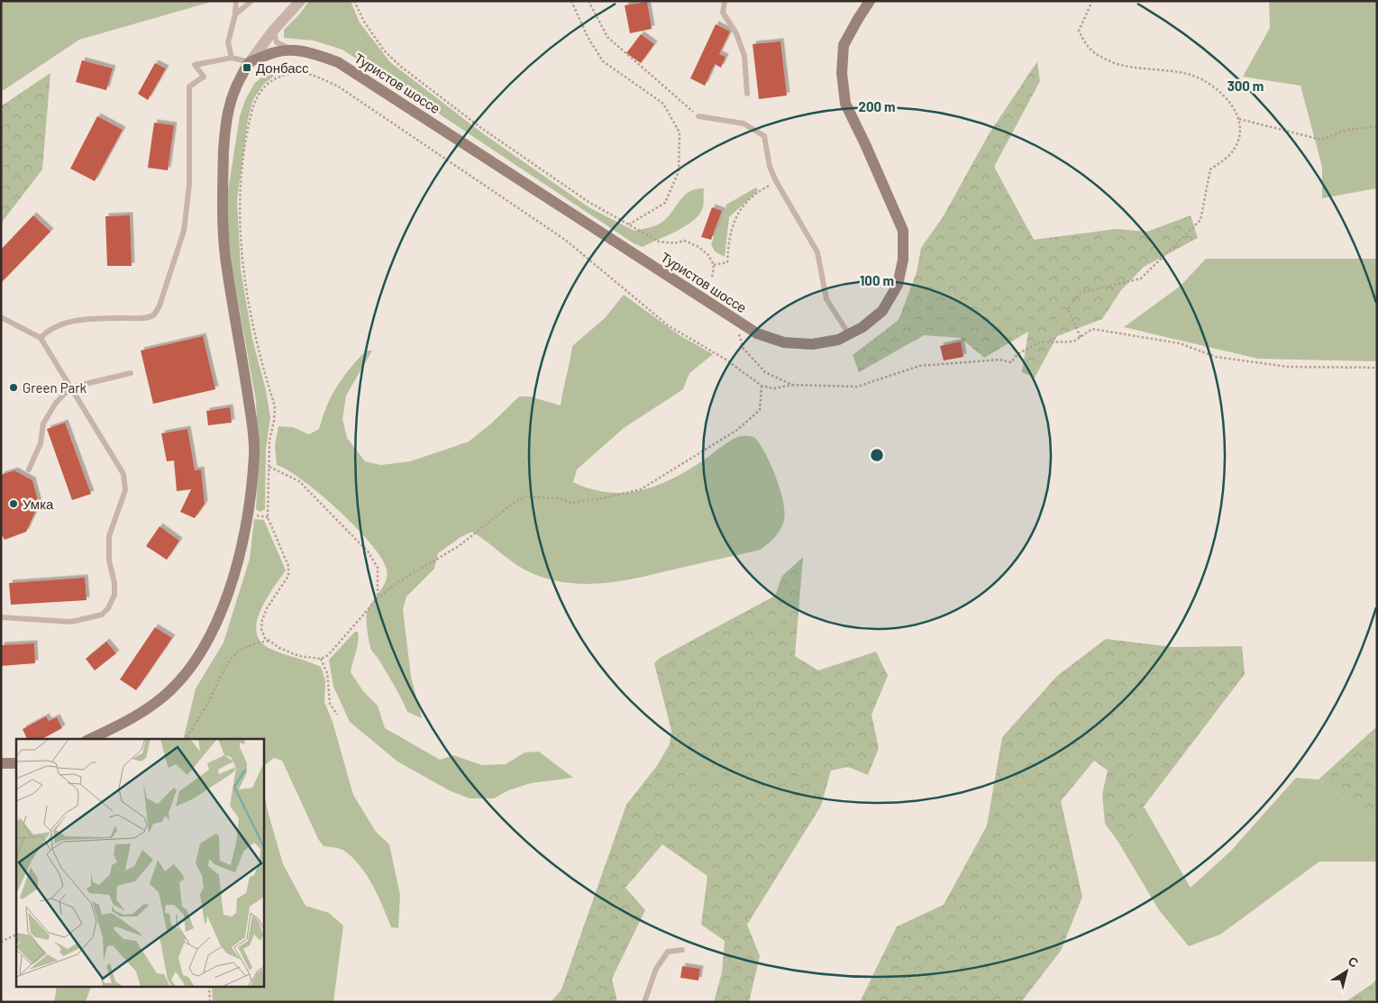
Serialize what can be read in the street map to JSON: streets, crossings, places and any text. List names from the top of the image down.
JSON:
{
  "streets": {
    "main road": ["Туристов шоссе"]
  },
  "places": {
    "transit": ["Донбасс"],
    "other": ["Green Park", "Умка"]
  },
  "north": "top right",
  "rings": ["300 m", "200 m", "100 m"]
}
